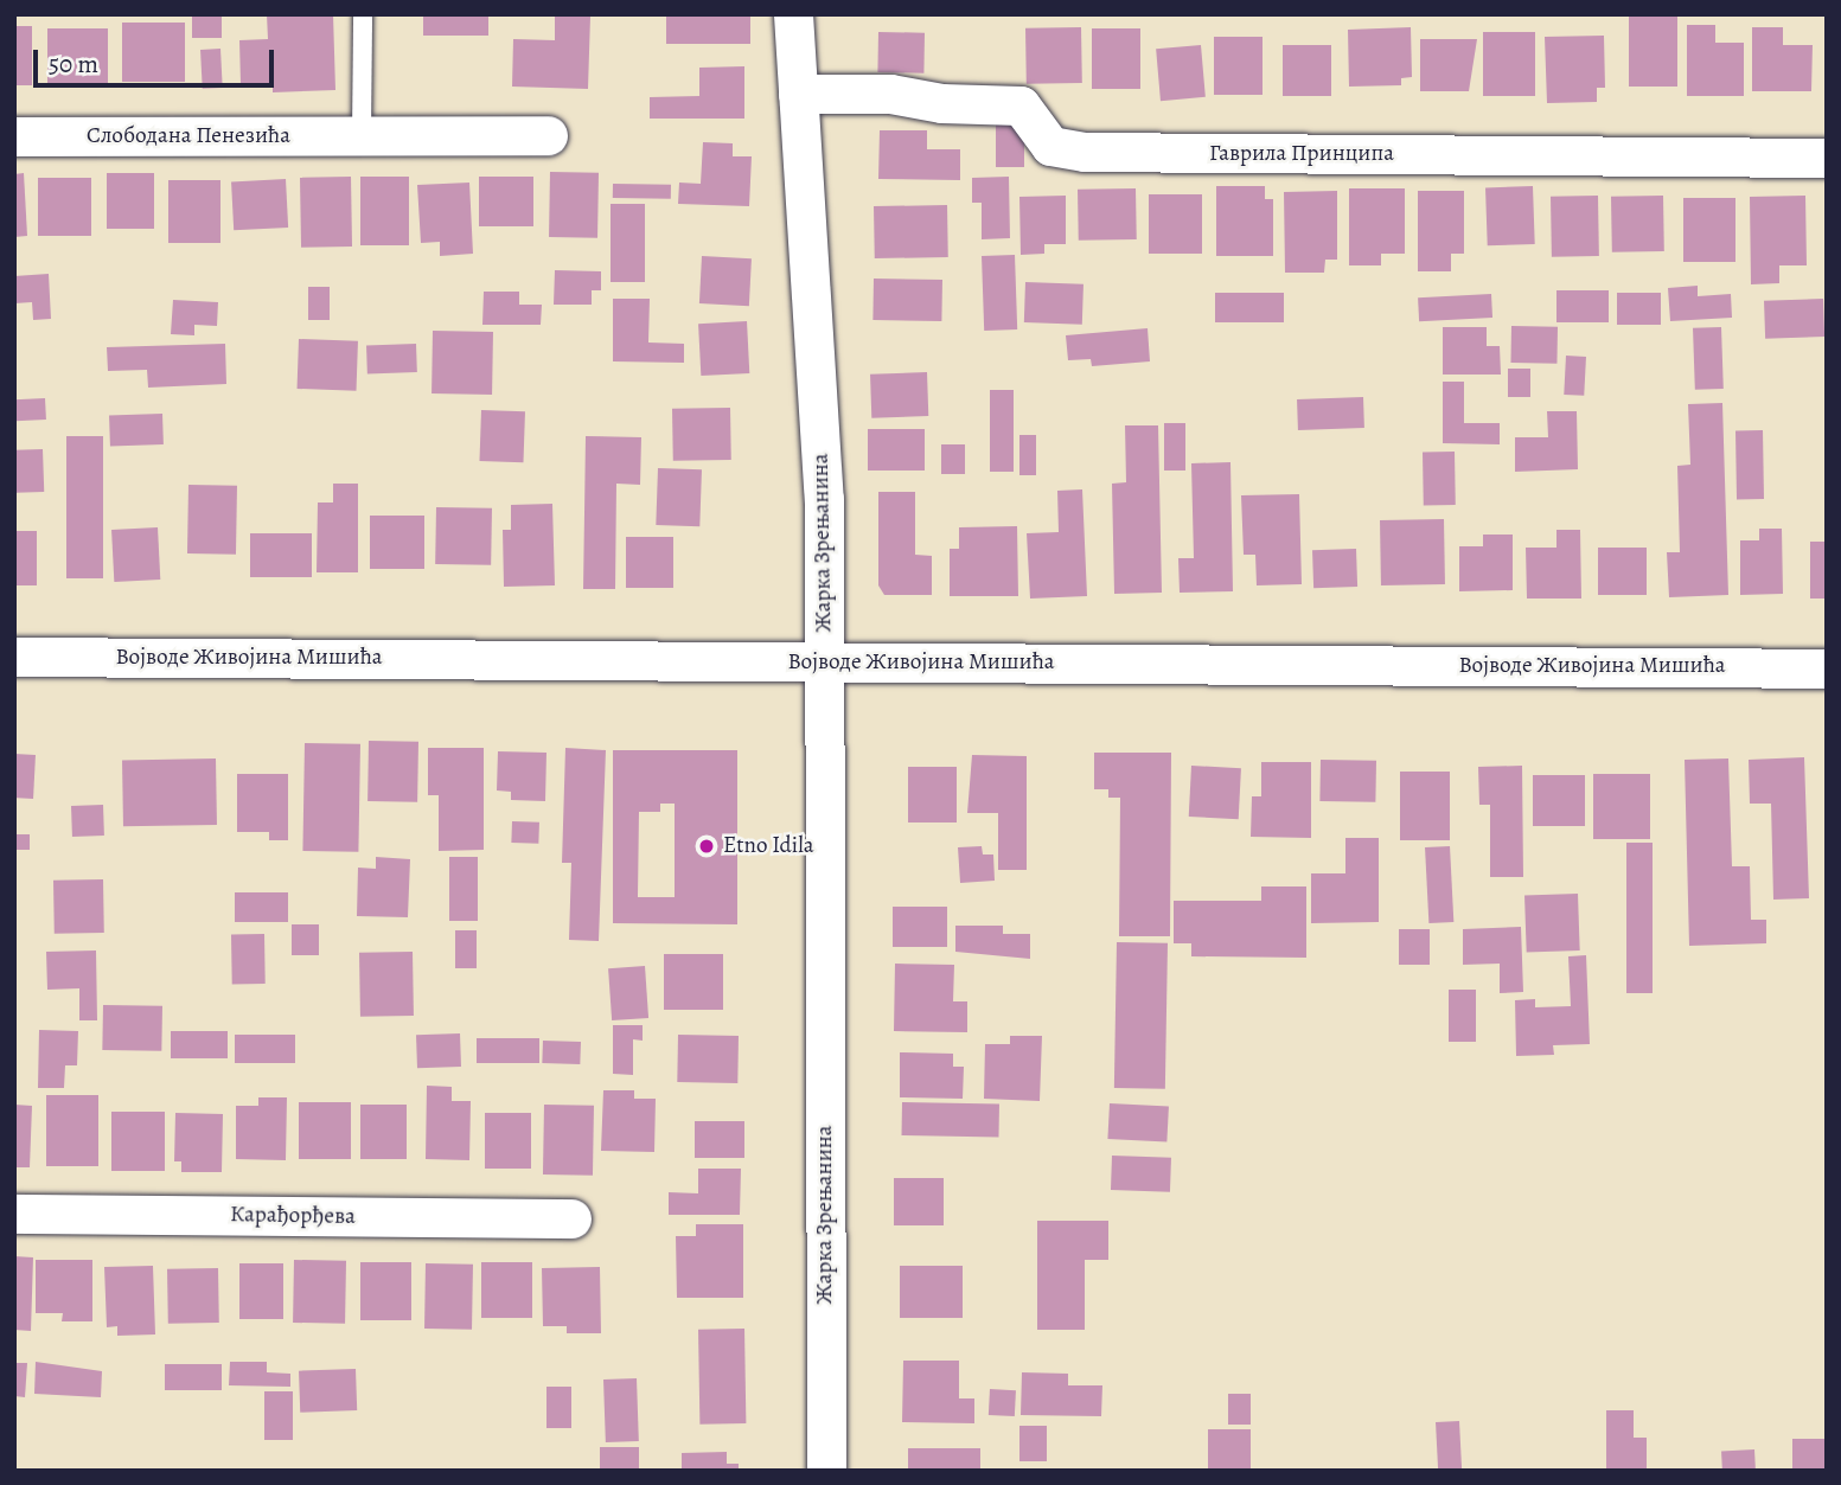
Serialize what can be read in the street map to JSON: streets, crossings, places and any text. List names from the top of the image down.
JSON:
{
  "streets": {
    "street": [
      "Слободана Пенезића",
      "Гаврила Принципа",
      "Жарка Зрењанина",
      "Војводе Живојина Мишића",
      "Карађорђева"
    ]
  },
  "crossings": [
    ["Гаврила Принципа", "Жарка Зрењанина"],
    ["Жарка Зрењанина", "Војводе Живојина Мишића"]
  ],
  "places": ["Etno Idila"],
  "scale_bar": "50 m"
}
